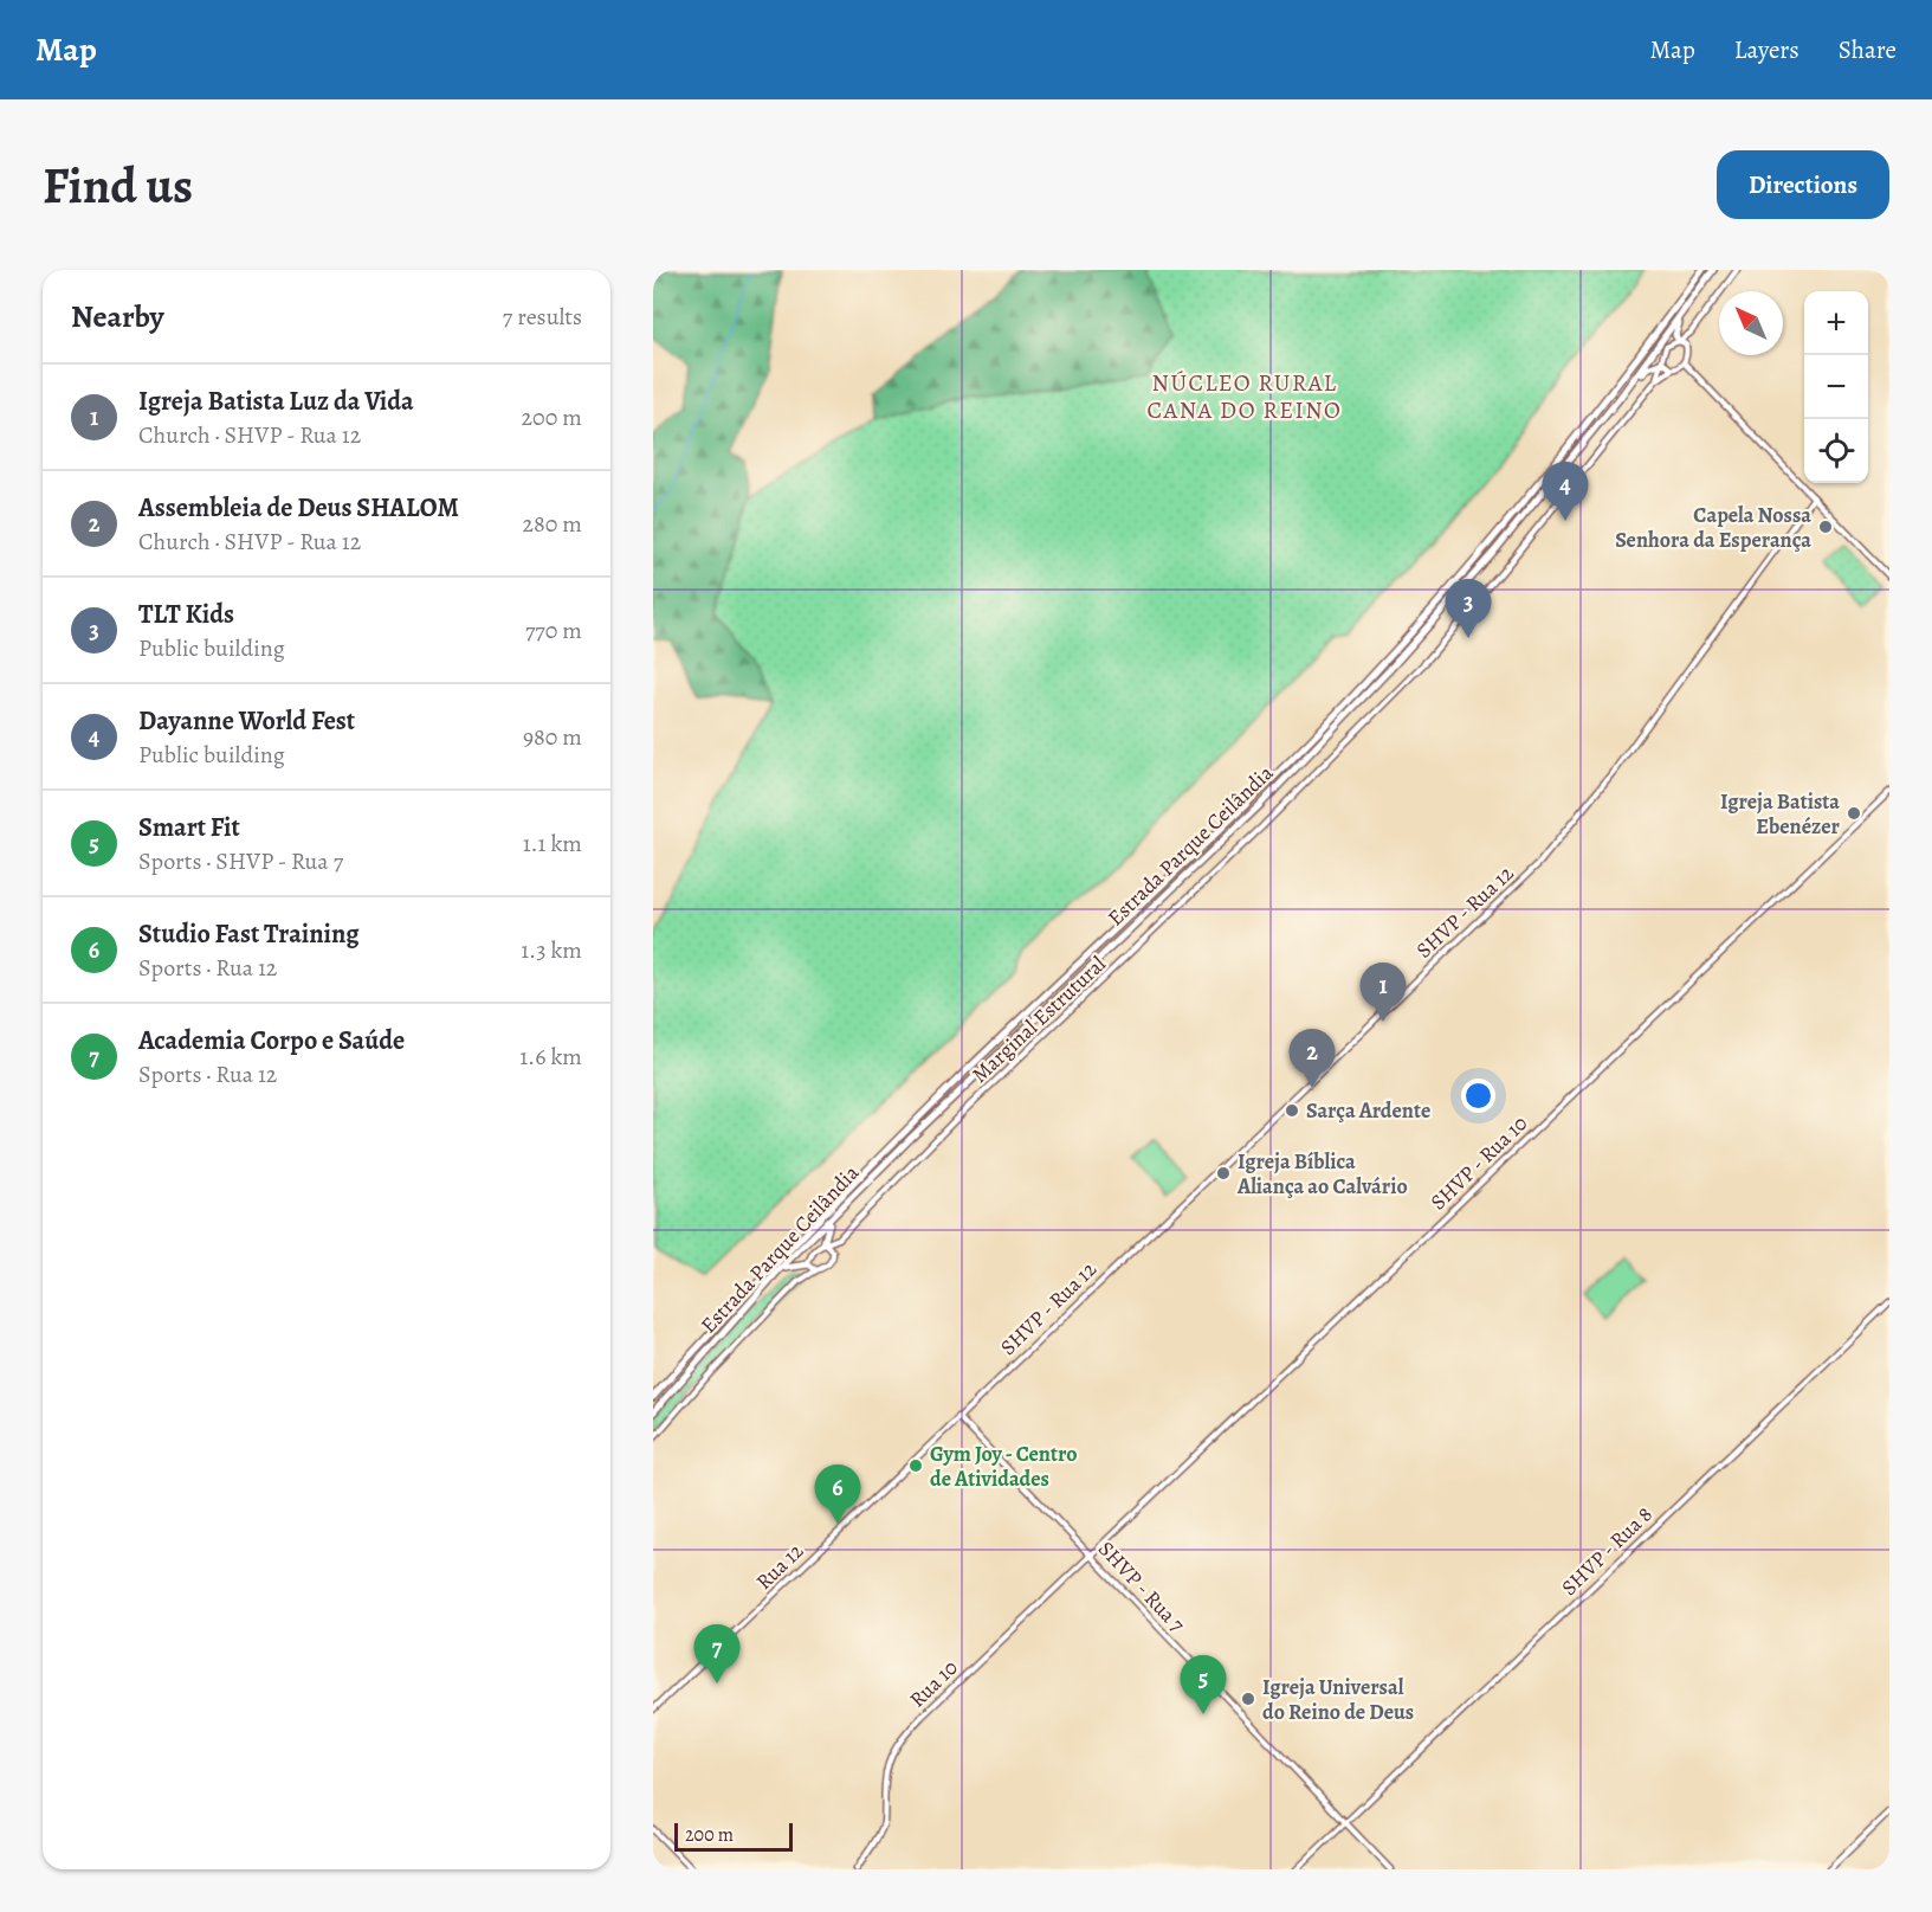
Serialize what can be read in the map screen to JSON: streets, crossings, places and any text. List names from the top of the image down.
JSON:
{
  "streets": {
    "highway": ["Estrada Parque Ceilândia"],
    "street": [
      "SHVP - Rua 12",
      "Marginal Estrutural",
      "SHVP - Rua 10",
      "SHVP - Rua 8",
      "Rua 12",
      "SHVP - Rua 7",
      "Rua 10"
    ]
  },
  "crossings": [
    ["SHVP - Rua 12", "Rua 12"],
    ["SHVP - Rua 12", "SHVP - Rua 7"],
    ["SHVP - Rua 10", "SHVP - Rua 7"],
    ["SHVP - Rua 10", "Rua 10"],
    ["SHVP - Rua 8", "SHVP - Rua 7"],
    ["Rua 12", "SHVP - Rua 7"],
    ["SHVP - Rua 7", "Rua 10"]
  ],
  "districts": ["NÚCLEO RURAL CANA DO REINO"],
  "places": [
    "Capela Nossa Senhora da Esperança",
    "Igreja Batista Ebenézer",
    "Sarça Ardente",
    "Igreja Bíblica Aliança ao Calvário",
    "Gym Joy - Centro de Atividades",
    "Igreja Universal do Reino de Deus"
  ],
  "scale_bar": "200 m",
  "north": "top left",
  "page": {
    "header": "Map",
    "nav": ["Map", "Layers", "Share"],
    "buttons": "Directions",
    "title": "Find us",
    "heading": ["Nearby", "7 results"],
    "map_buttons": ["+", "−"],
    "list": [
      {
        "mark": "1",
        "name": "Igreja Batista Luz da Vida",
        "note": "Church · SHVP - Rua 12",
        "value": "200 m"
      },
      {
        "mark": "2",
        "name": "Assembleia de Deus SHALOM",
        "note": "Church · SHVP - Rua 12",
        "value": "280 m"
      },
      {
        "mark": "3",
        "name": "TLT Kids",
        "note": "Public building",
        "value": "770 m"
      },
      {
        "mark": "4",
        "name": "Dayanne World Fest",
        "note": "Public building",
        "value": "980 m"
      },
      {
        "mark": "5",
        "name": "Smart Fit",
        "note": "Sports · SHVP - Rua 7",
        "value": "1.1 km"
      },
      {
        "mark": "6",
        "name": "Studio Fast Training",
        "note": "Sports · Rua 12",
        "value": "1.3 km"
      },
      {
        "mark": "7",
        "name": "Academia Corpo e Saúde",
        "note": "Sports · Rua 12",
        "value": "1.6 km"
      }
    ],
    "pins": [
      "4",
      "3",
      "1",
      "2",
      "6",
      "7",
      "5"
    ],
    "scale": "200 m"
  }
}
